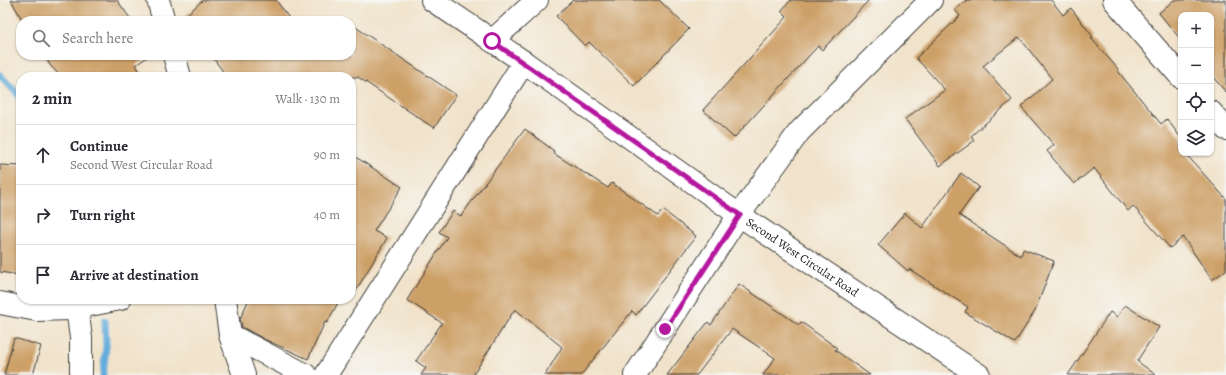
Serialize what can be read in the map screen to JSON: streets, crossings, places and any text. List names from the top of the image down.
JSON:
{
  "streets": {
    "street": ["Second West Circular Road"]
  },
  "page": {
    "map_buttons": ["+", "−"],
    "search": "Search here",
    "heading": ["2 min", "Walk · 130 m"],
    "list": [
      ["Continue", "Second West Circular Road", "90 m"],
      ["Turn right", "40 m"],
      "Arrive at destination"
    ]
  }
}
